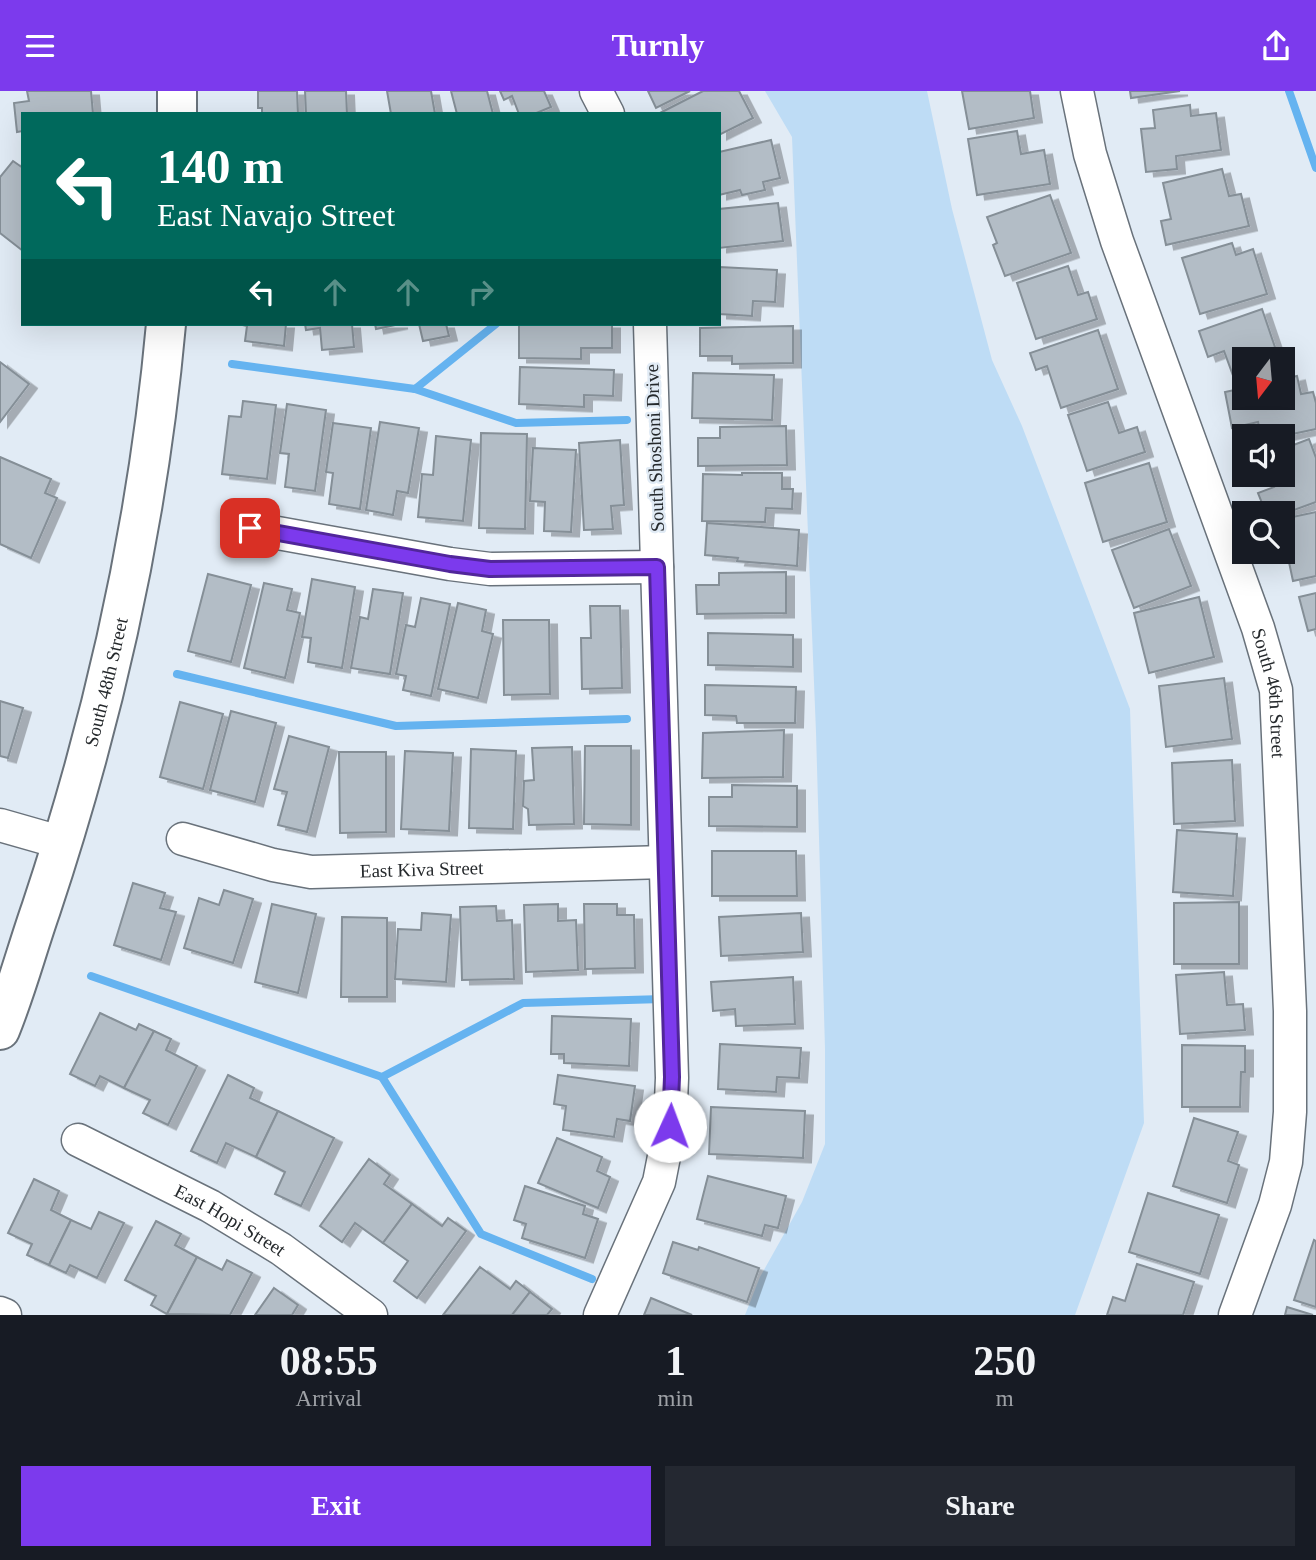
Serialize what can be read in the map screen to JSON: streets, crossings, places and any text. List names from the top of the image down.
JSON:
{
  "streets": {
    "main road": ["South 48th Street"],
    "street": [
      "South Shoshoni Drive",
      "South 46th Street",
      "East Kiva Street",
      "East Hopi Street"
    ]
  },
  "crossings": [
    ["South Shoshoni Drive", "East Kiva Street"]
  ],
  "north": "bottom",
  "page": {
    "header": "Turnly",
    "turn": ["140 m", "East Navajo Street"],
    "eta": [
      "08:55",
      "Arrival",
      "1",
      "min",
      "250",
      "m"
    ],
    "buttons": ["Exit", "Share"]
  }
}
